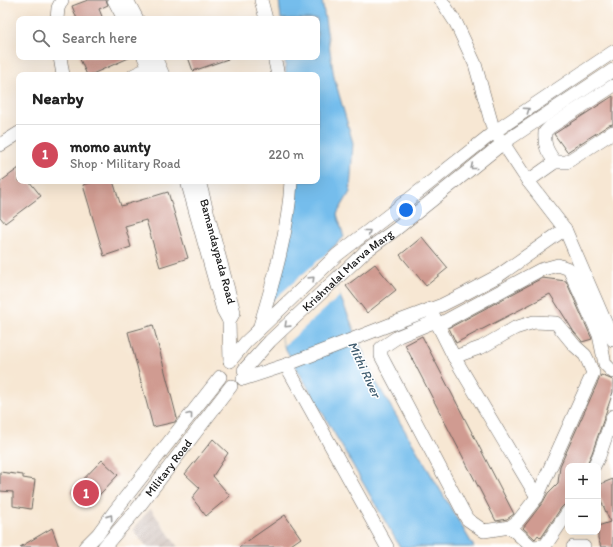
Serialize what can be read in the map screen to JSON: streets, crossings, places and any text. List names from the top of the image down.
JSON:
{
  "streets": {
    "street": ["Bamandaypada Road", "Krishnalal Marva Marg", "Military Road"]
  },
  "crossings": [
    ["Bamandaypada Road", "Krishnalal Marva Marg"],
    ["Bamandaypada Road", "Military Road"],
    ["Krishnalal Marva Marg", "Military Road"]
  ],
  "water": ["Mithi River"],
  "page": {
    "search": "Search here",
    "heading": "Nearby",
    "list": [
      {
        "mark": "1",
        "name": "momo aunty",
        "note": "Shop · Military Road",
        "value": "220 m"
      }
    ],
    "map_buttons": ["+", "−"],
    "pins": "1"
  }
}
